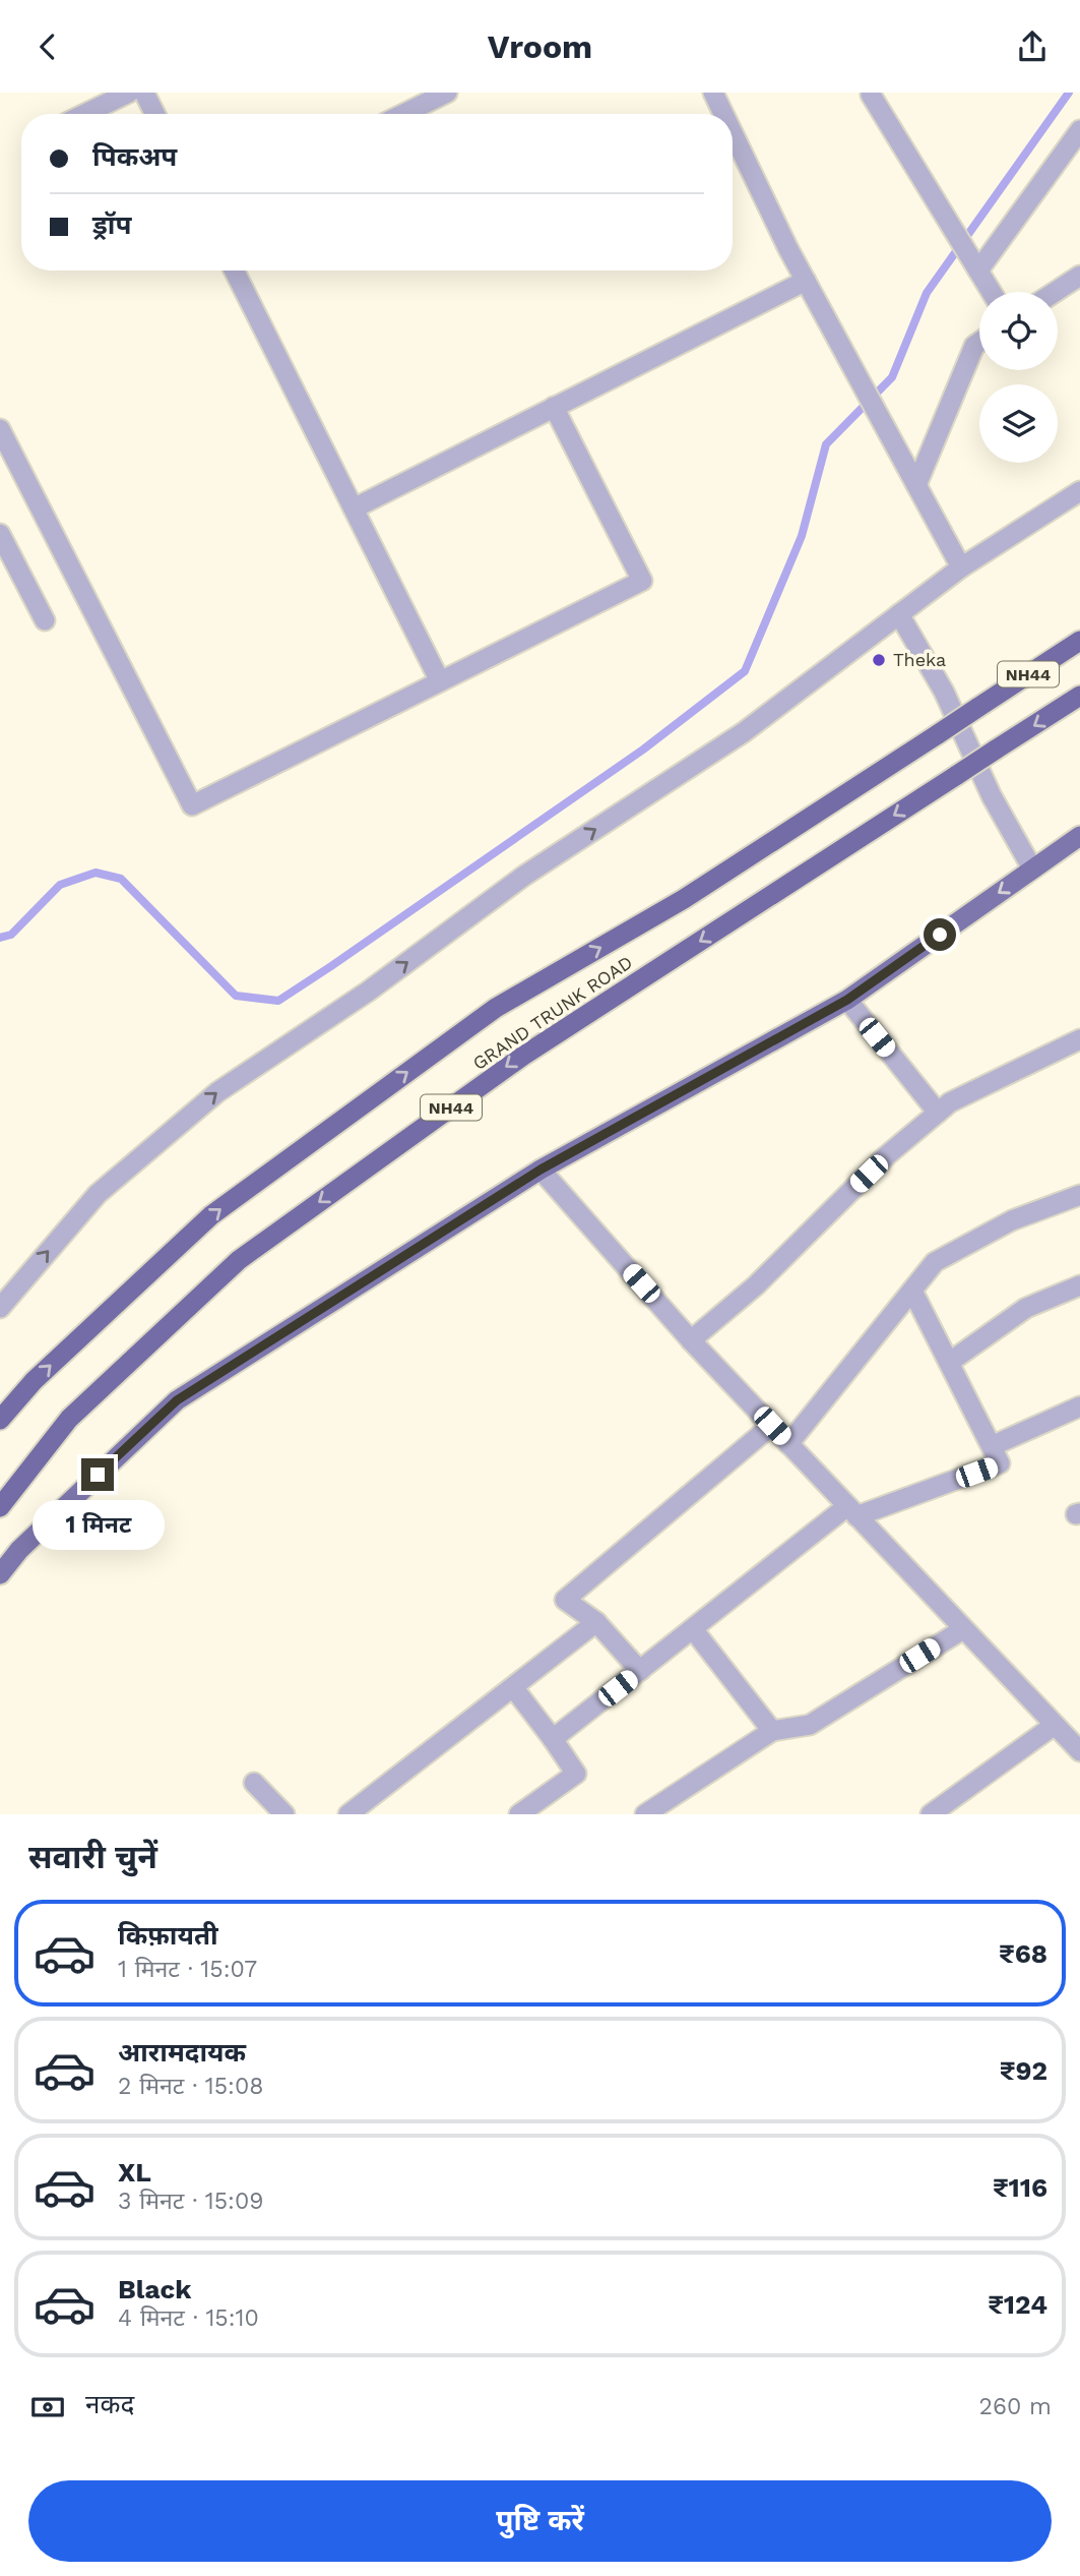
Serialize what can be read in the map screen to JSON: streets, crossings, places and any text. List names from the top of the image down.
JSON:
{
  "streets": {
    "highway": ["NH44", "GRAND TRUNK ROAD"]
  },
  "places": ["Theka"],
  "page": {
    "header": "Vroom",
    "banner": ["पिकअप", "ड्रॉप"],
    "bubble": "1 मिनट",
    "heading": "सवारी चुनें",
    "list": [
      {
        "name": "किफ़ायती",
        "note": "1 मिनट · 15:07",
        "value": "₹68"
      },
      {
        "name": "आरामदायक",
        "note": "2 मिनट · 15:08",
        "value": "₹92"
      },
      {
        "name": "XL",
        "note": "3 मिनट · 15:09",
        "value": "₹116"
      },
      {
        "name": "Black",
        "note": "4 मिनट · 15:10",
        "value": "₹124"
      }
    ],
    "pay": ["नकद", "260 m"],
    "buttons": "पुष्टि करें"
  }
}
